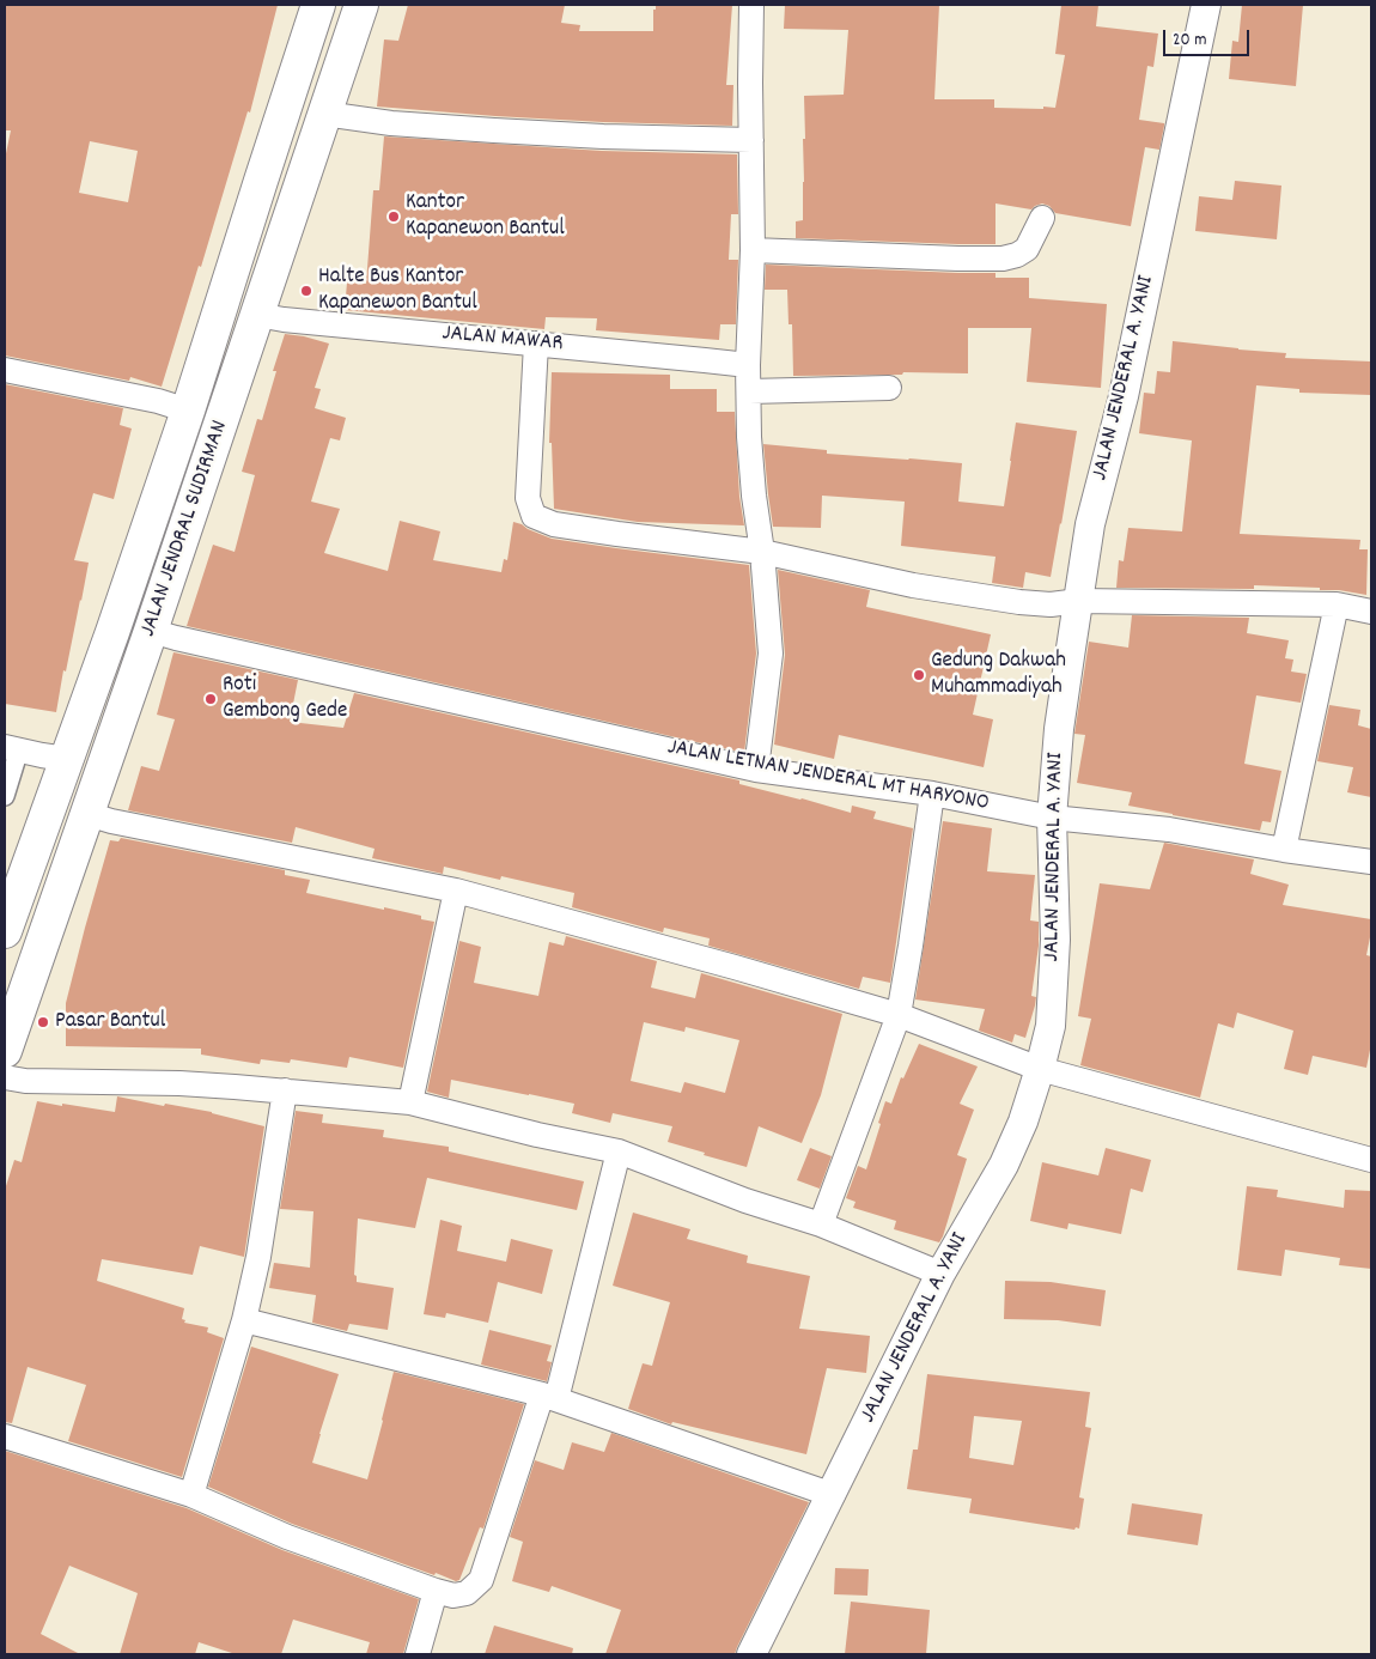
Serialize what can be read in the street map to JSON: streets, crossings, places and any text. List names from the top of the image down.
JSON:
{
  "streets": {
    "main road": ["JALAN JENDRAL SUDIRMAN"],
    "street": ["JALAN MAWAR", "JALAN JENDERAL A. YANI", "JALAN LETNAN JENDERAL MT HARYONO"]
  },
  "crossings": [
    ["JALAN MAWAR", "JALAN JENDRAL SUDIRMAN"],
    ["JALAN JENDERAL A. YANI", "JALAN LETNAN JENDERAL MT HARYONO"],
    ["JALAN JENDRAL SUDIRMAN", "JALAN LETNAN JENDERAL MT HARYONO"]
  ],
  "places": [
    "Kantor Kapanewon Bantul",
    "Halte Bus Kantor Kapanewon Bantul",
    "Gedung Dakwah Muhammadiyah",
    "Roti Gembong Gede",
    "Pasar Bantul"
  ],
  "scale_bar": "20 m"
}
